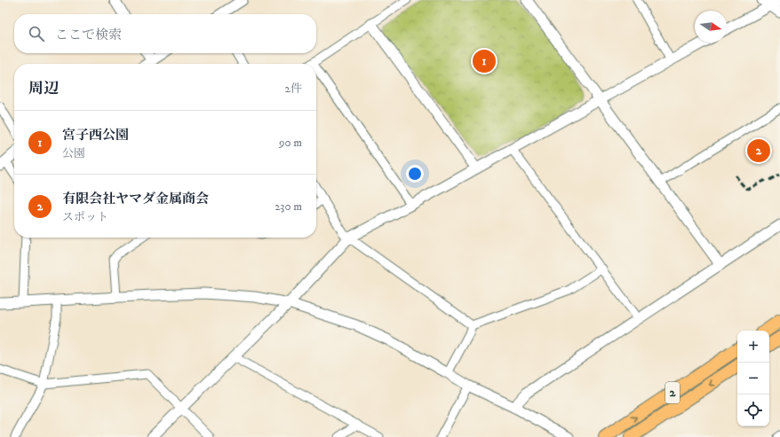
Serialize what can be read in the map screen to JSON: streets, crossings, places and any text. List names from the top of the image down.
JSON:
{
  "streets": {
    "main road": ["2"]
  },
  "north": "right",
  "page": {
    "search": "ここで検索",
    "pins": ["1", "2"],
    "heading": ["周辺", "2件"],
    "list": [
      {
        "mark": "1",
        "name": "宮子西公園",
        "note": "公園",
        "value": "90 m"
      },
      {
        "mark": "2",
        "name": "有限会社ヤマダ金属商会",
        "note": "スポット",
        "value": "230 m"
      }
    ],
    "map_buttons": ["+", "−"]
  }
}
